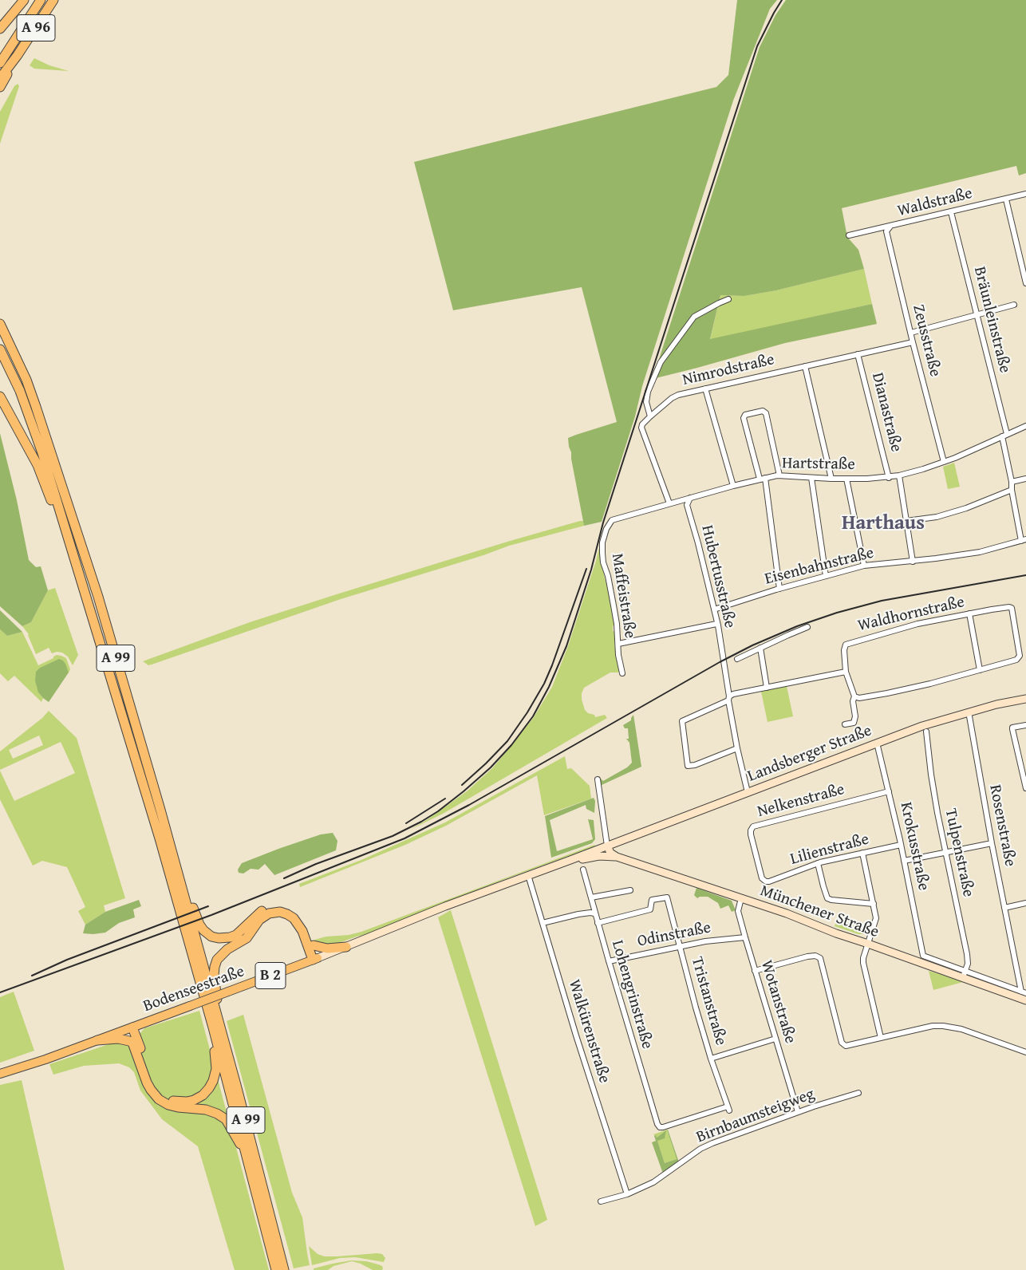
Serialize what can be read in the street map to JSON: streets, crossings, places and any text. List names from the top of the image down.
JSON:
{
  "streets": {
    "highway": ["A 96", "A 99"],
    "main road": [
      "Landsberger Straße",
      "Münchener Straße",
      "B 2",
      "Bodenseestraße"
    ],
    "street": [
      "Waldstraße",
      "Bräunleinstraße",
      "Zeusstraße",
      "Nimrodstraße",
      "Dianastraße",
      "Hartstraße",
      "Eisenbahnstraße",
      "Hubertusstraße",
      "Maffeistraße",
      "Waldhornstraße",
      "Nelkenstraße",
      "Rosenstraße",
      "Krokusstraße",
      "Lilienstraße",
      "Tulpenstraße",
      "Odinstraße",
      "Lohengrinstraße",
      "Tristanstraße",
      "Wotanstraße",
      "Walkürenstraße",
      "Birnbaumsteigweg"
    ]
  },
  "crossings": [
    ["Waldstraße", "Bräunleinstraße"],
    ["Waldstraße", "Zeusstraße"],
    ["Bräunleinstraße", "Hartstraße"],
    ["Bräunleinstraße", "Eisenbahnstraße"],
    ["Zeusstraße", "Nimrodstraße"],
    ["Zeusstraße", "Hartstraße"],
    ["Nimrodstraße", "Dianastraße"],
    ["Nimrodstraße", "Hartstraße"],
    ["Dianastraße", "Hartstraße"],
    ["Hartstraße", "Hubertusstraße"],
    ["Hartstraße", "Maffeistraße"],
    ["Eisenbahnstraße", "Hubertusstraße"],
    ["Hubertusstraße", "Landsberger Straße"],
    ["Landsberger Straße", "Rosenstraße"],
    ["Landsberger Straße", "Krokusstraße"],
    ["Landsberger Straße", "Bodenseestraße"],
    ["Landsberger Straße", "Walkürenstraße"],
    ["Nelkenstraße", "Krokusstraße"],
    ["Nelkenstraße", "Lilienstraße"],
    ["Krokusstraße", "Lilienstraße"],
    ["Krokusstraße", "Tulpenstraße"],
    ["Krokusstraße", "Münchener Straße"],
    ["Tulpenstraße", "Münchener Straße"],
    ["Münchener Straße", "Wotanstraße"],
    ["Odinstraße", "Lohengrinstraße"],
    ["Odinstraße", "Tristanstraße"],
    ["Odinstraße", "Wotanstraße"],
    ["Lohengrinstraße", "Tristanstraße"],
    ["Wotanstraße", "Birnbaumsteigweg"],
    ["Walkürenstraße", "Birnbaumsteigweg"]
  ],
  "districts": ["Harthaus"]
}
